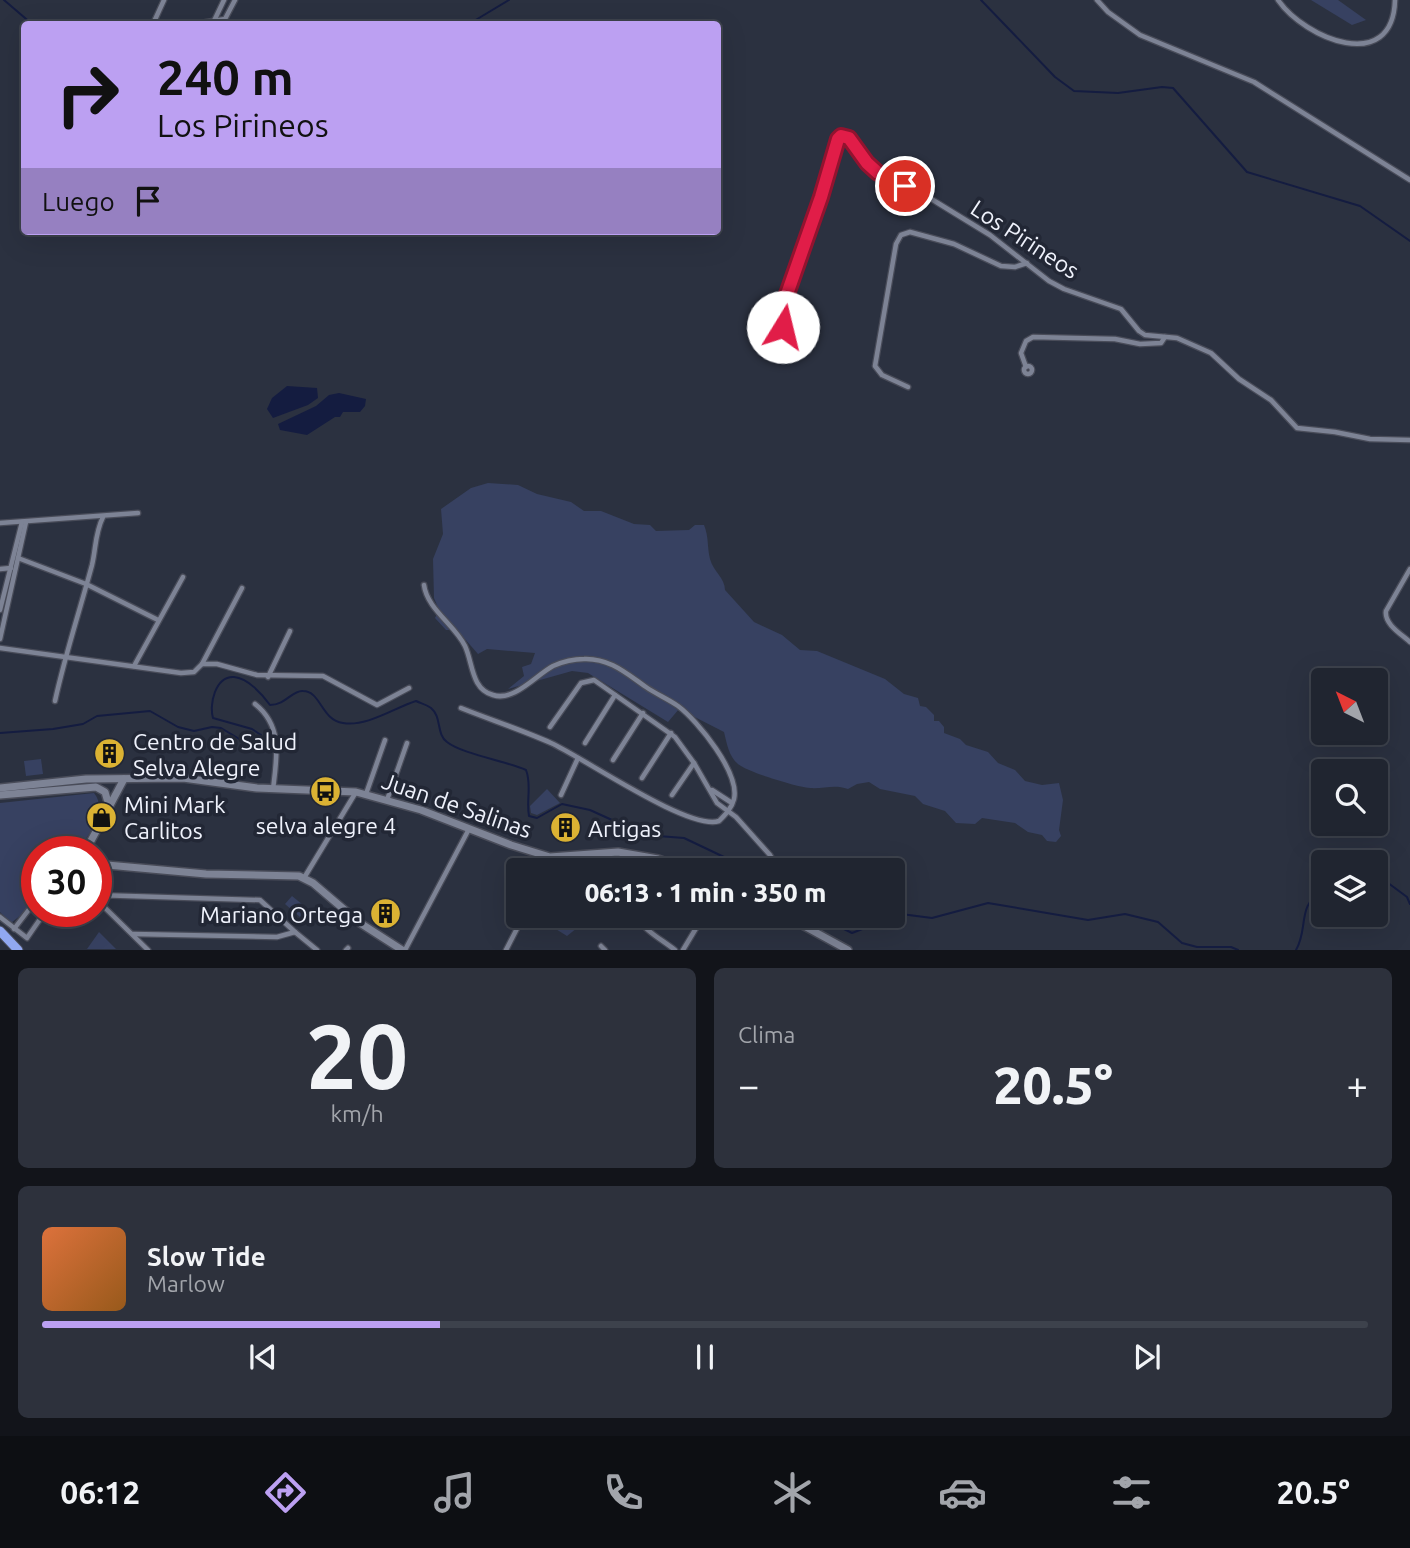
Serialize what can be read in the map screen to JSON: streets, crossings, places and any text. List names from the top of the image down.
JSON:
{
  "streets": {
    "street": ["Los Pirineos", "Juan de Salinas"]
  },
  "places": {
    "building": ["Centro de Salud Selva Alegre", "Artigas", "Mariano Ortega"],
    "bus stop": ["selva alegre 4"],
    "shop": ["Mini Mark Carlitos"]
  },
  "north": "top left",
  "page": {
    "turn": ["240 m", "Los Pirineos"],
    "then": "Luego",
    "limit": "30",
    "trip": "06:13 · 1 min · 350 m",
    "tile": [
      ["20", "km/h"],
      "Clima"
    ],
    "heat": ["−", "20.5°", "+"],
    "song": ["Slow Tide", "Marlow"],
    "tabs": ["06:12", "20.5°"]
  }
}
